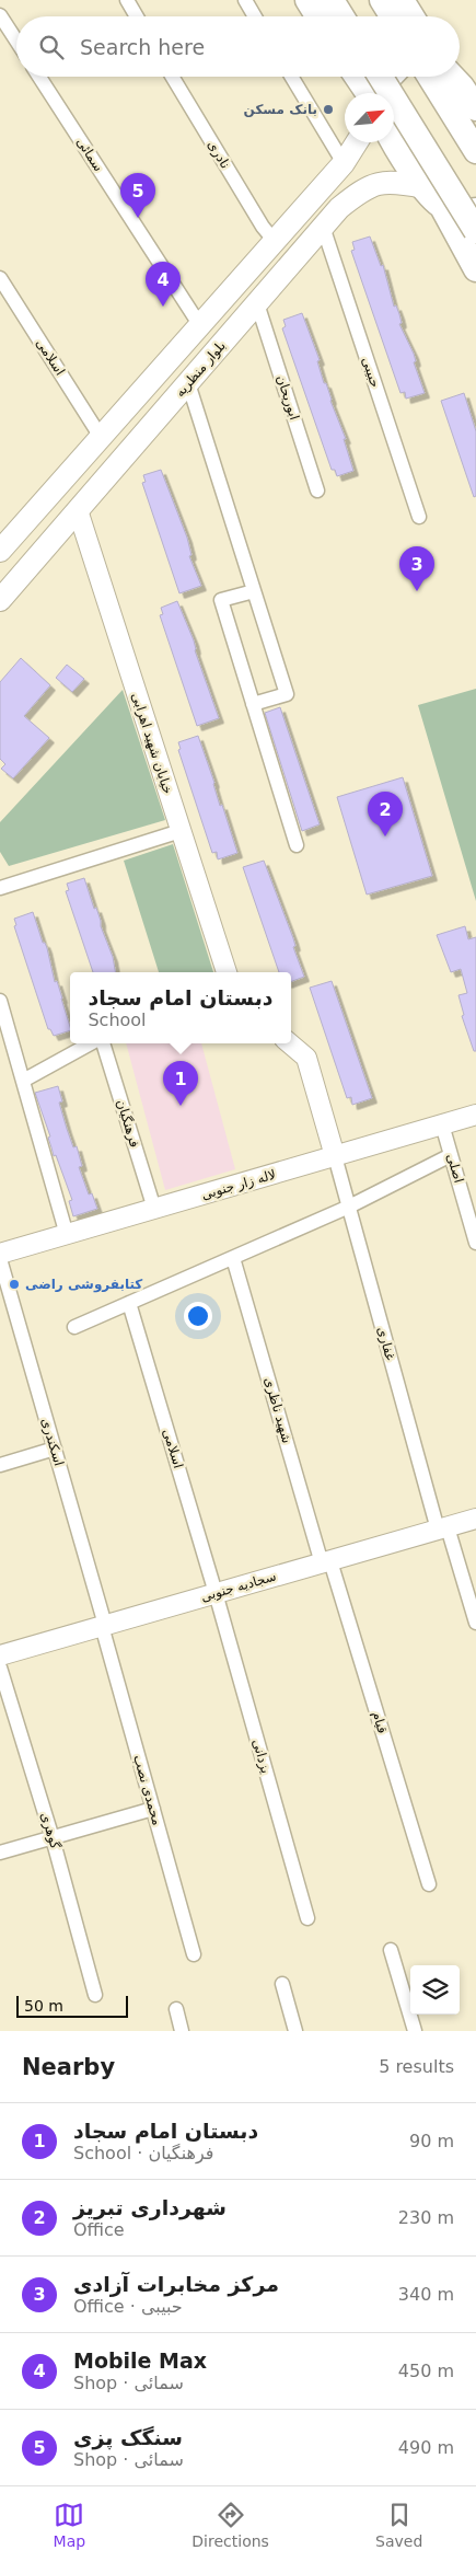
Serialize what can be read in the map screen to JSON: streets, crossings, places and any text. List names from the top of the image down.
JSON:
{
  "streets": {
    "main road": ["بلوار منظریه"],
    "street": [
      "سمائی",
      "نادری",
      "اسلامی",
      "حبیبی",
      "ابوریحان",
      "خیابان شهید اهرابی",
      "فرهنگیان",
      "اصلی",
      "لاله زار جنوبی",
      "غفاری",
      "شهید ناظری",
      "اسکندری",
      "سجادیه جنوبی",
      "قیام",
      "یزدانی",
      "محمدی نصب",
      "گوهری"
    ]
  },
  "crossings": [
    ["اسلامی", "سجادیه جنوبی"],
    ["اسلامی", "یزدانی"],
    ["بلوار منظریه", "حبیبی"],
    ["بلوار منظریه", "ابوریحان"],
    ["بلوار منظریه", "خیابان شهید اهرابی"],
    ["فرهنگیان", "لاله زار جنوبی"],
    ["اصلی", "لاله زار جنوبی"],
    ["لاله زار جنوبی", "غفاری"],
    ["غفاری", "سجادیه جنوبی"],
    ["شهید ناظری", "سجادیه جنوبی"],
    ["شهید ناظری", "قیام"],
    ["اسکندری", "سجادیه جنوبی"],
    ["اسکندری", "محمدی نصب"],
    ["سجادیه جنوبی", "قیام"],
    ["سجادیه جنوبی", "یزدانی"],
    ["سجادیه جنوبی", "محمدی نصب"]
  ],
  "places": ["بانک مسکن", "کتابفروشی راضی"],
  "scale_bar": "50 m",
  "north": "top right",
  "page": {
    "search": "Search here",
    "pins": [
      "5",
      "4",
      "3",
      "2",
      "1"
    ],
    "popup": ["دبستان امام سجاد", "School"],
    "scale": "50 m",
    "heading": ["Nearby", "5 results"],
    "list": [
      {
        "mark": "1",
        "name": "دبستان امام سجاد",
        "note": "School · فرهنگیان",
        "value": "90 m"
      },
      {
        "mark": "2",
        "name": "شهرداری تبریز",
        "note": "Office",
        "value": "230 m"
      },
      {
        "mark": "3",
        "name": "مرکز مخابرات آزادی",
        "note": "Office · حبیبی",
        "value": "340 m"
      },
      {
        "mark": "4",
        "name": "Mobile Max",
        "note": "Shop · سمائی",
        "value": "450 m"
      },
      {
        "mark": "5",
        "name": "سنگک پزی",
        "note": "Shop · سمائی",
        "value": "490 m"
      }
    ],
    "nav": ["Map", "Directions", "Saved"]
  }
}
